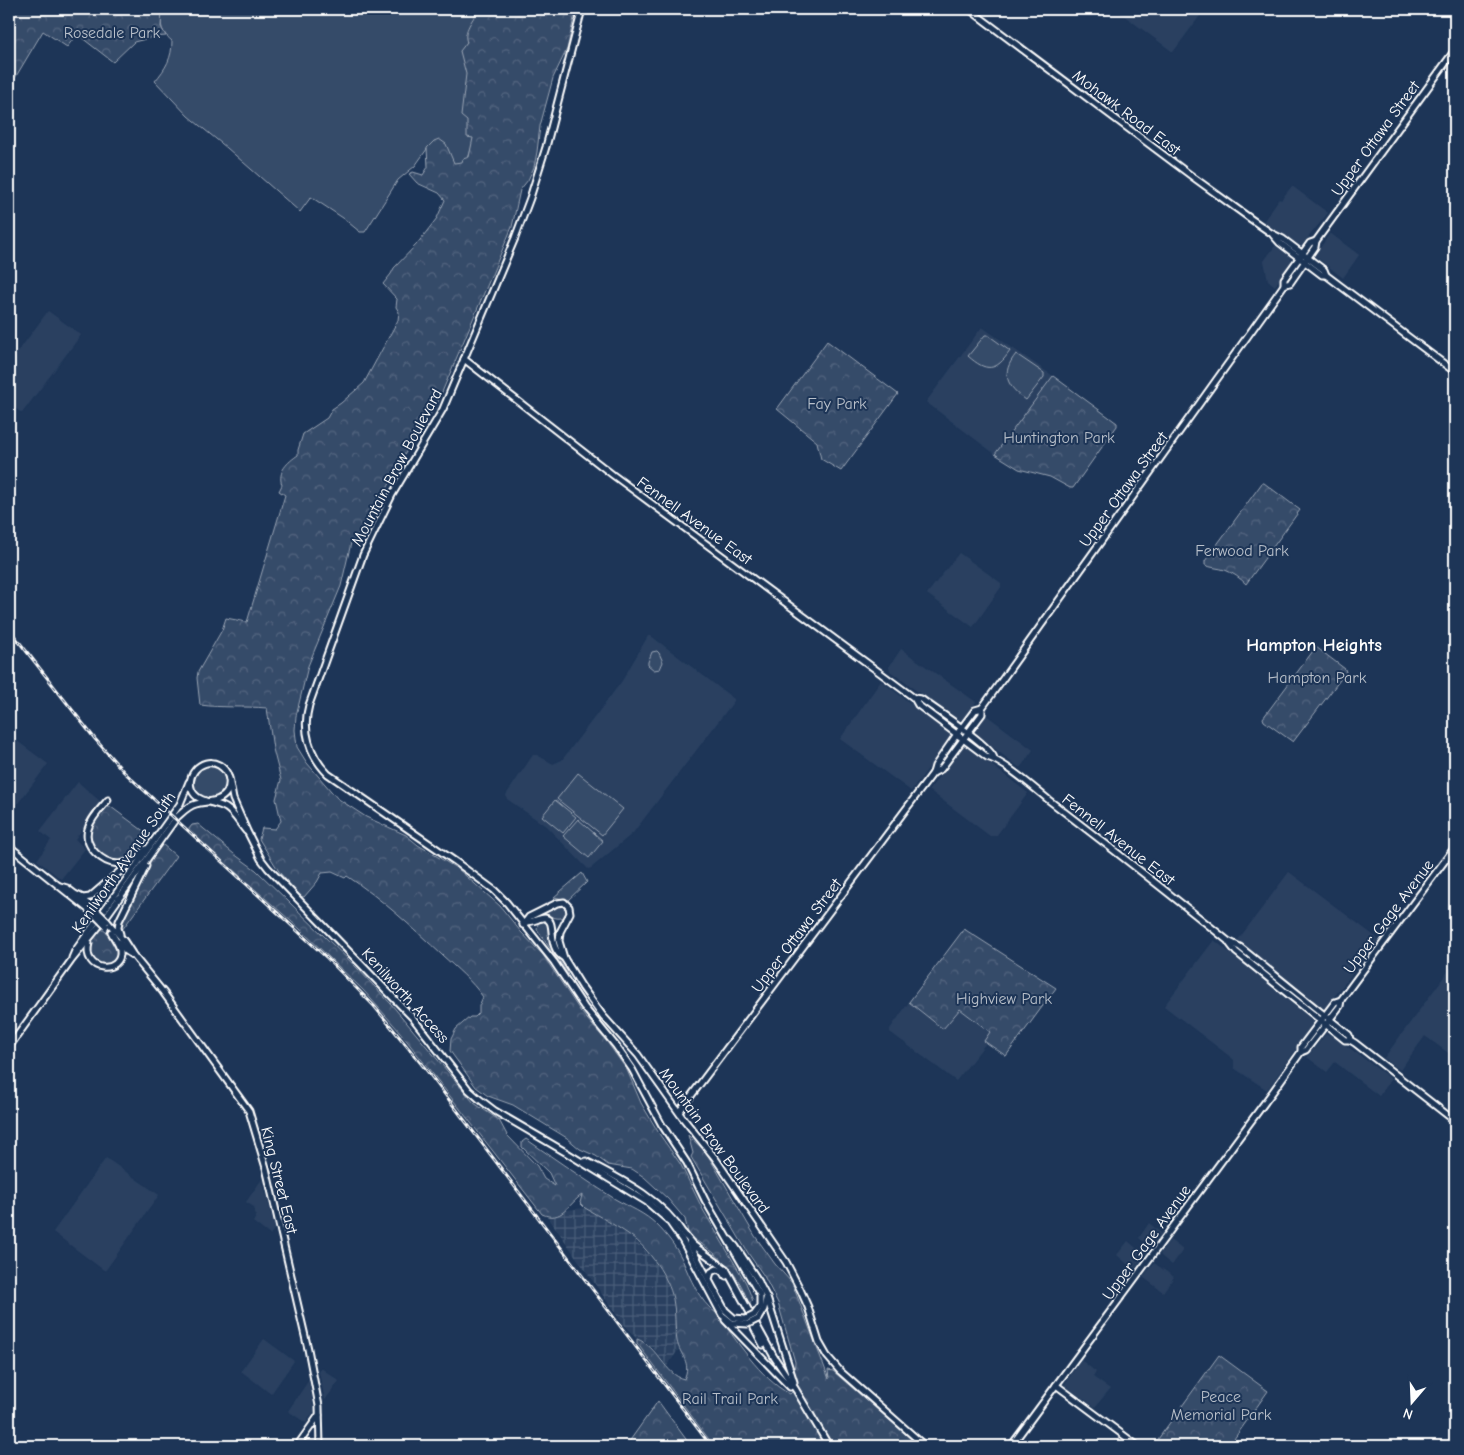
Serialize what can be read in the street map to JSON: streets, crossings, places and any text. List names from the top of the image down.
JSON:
{
  "streets": {
    "main road": [
      "Mohawk Road East",
      "Upper Ottawa Street",
      "Mountain Brow Boulevard",
      "Fennell Avenue East",
      "Kenilworth Avenue South",
      "Upper Gage Avenue",
      "Kenilworth Access",
      "King Street East"
    ]
  },
  "crossings": [
    ["Mohawk Road East", "Upper Ottawa Street"],
    ["Upper Ottawa Street", "Mountain Brow Boulevard"],
    ["Upper Ottawa Street", "Fennell Avenue East"],
    ["Mountain Brow Boulevard", "Fennell Avenue East"],
    ["Fennell Avenue East", "Upper Gage Avenue"],
    ["Kenilworth Avenue South", "Kenilworth Access"]
  ],
  "districts": ["Hampton Heights"],
  "parks": [
    "Rosedale Park",
    "Fay Park",
    "Huntington Park",
    "Ferwood Park",
    "Hampton Park",
    "Highview Park",
    "Peace Memorial Park",
    "Rail Trail Park"
  ],
  "north": "bottom"
}
